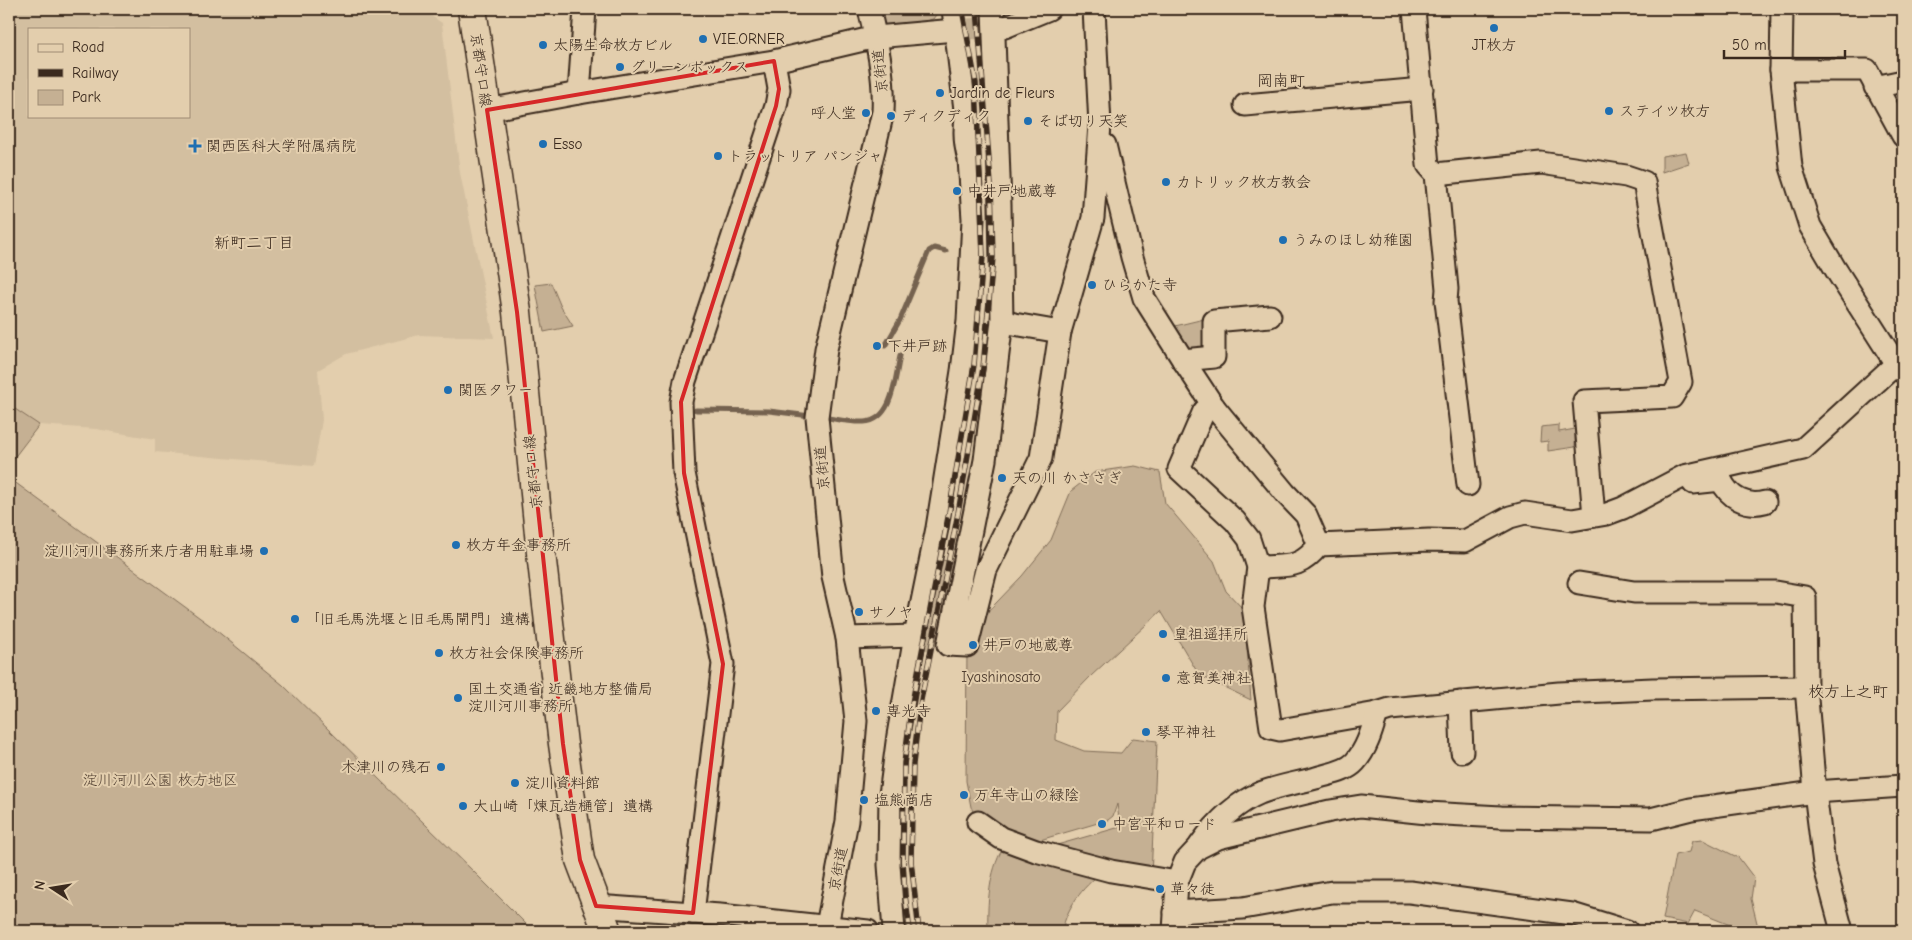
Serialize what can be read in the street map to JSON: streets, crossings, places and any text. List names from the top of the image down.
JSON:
{
  "streets": {
    "main road": ["京都守口線"],
    "street": ["京街道"]
  },
  "districts": ["岡南町", "新町二丁目", "枚方上之町"],
  "parks": ["Iyashinosato", "淀川河川公園 枚方地区"],
  "places": {
    "other": [
      "JT枚方",
      "VIE.ORNER",
      "太陽生命枚方ビル",
      "グリーンボックス",
      "Jardin de Fleurs",
      "ステイツ枚方",
      "呼人堂",
      "ディクディク",
      "そば切り天笑",
      "Esso",
      "トラットリア パンジャ",
      "カトリック枚方教会",
      "中井戸地蔵尊",
      "うみのほし幼稚園",
      "ひらかた寺",
      "下井戸跡",
      "関医タワー",
      "天の川 かささぎ",
      "枚方年金事務所",
      "淀川河川事務所来庁者用駐車場",
      "サノヤ",
      "「旧毛馬洗堰と旧毛馬閘門」遺構",
      "皇祖遥拝所",
      "井戸の地蔵尊",
      "枚方社会保険事務所",
      "意賀美神社",
      "国土交通省 近畿地方整備局 淀川河川事務所",
      "専光寺",
      "琴平神社",
      "木津川の残石",
      "淀川資料館",
      "万年寺山の緑陰",
      "塩熊商店",
      "大山崎「煉瓦造樋管」遺構",
      "中宮平和ロード",
      "草々徒"
    ],
    "health": ["関西医科大学附属病院"]
  },
  "legend": ["Road", "Railway", "Park"],
  "scale_bar": "50 m",
  "north": "left"
}
